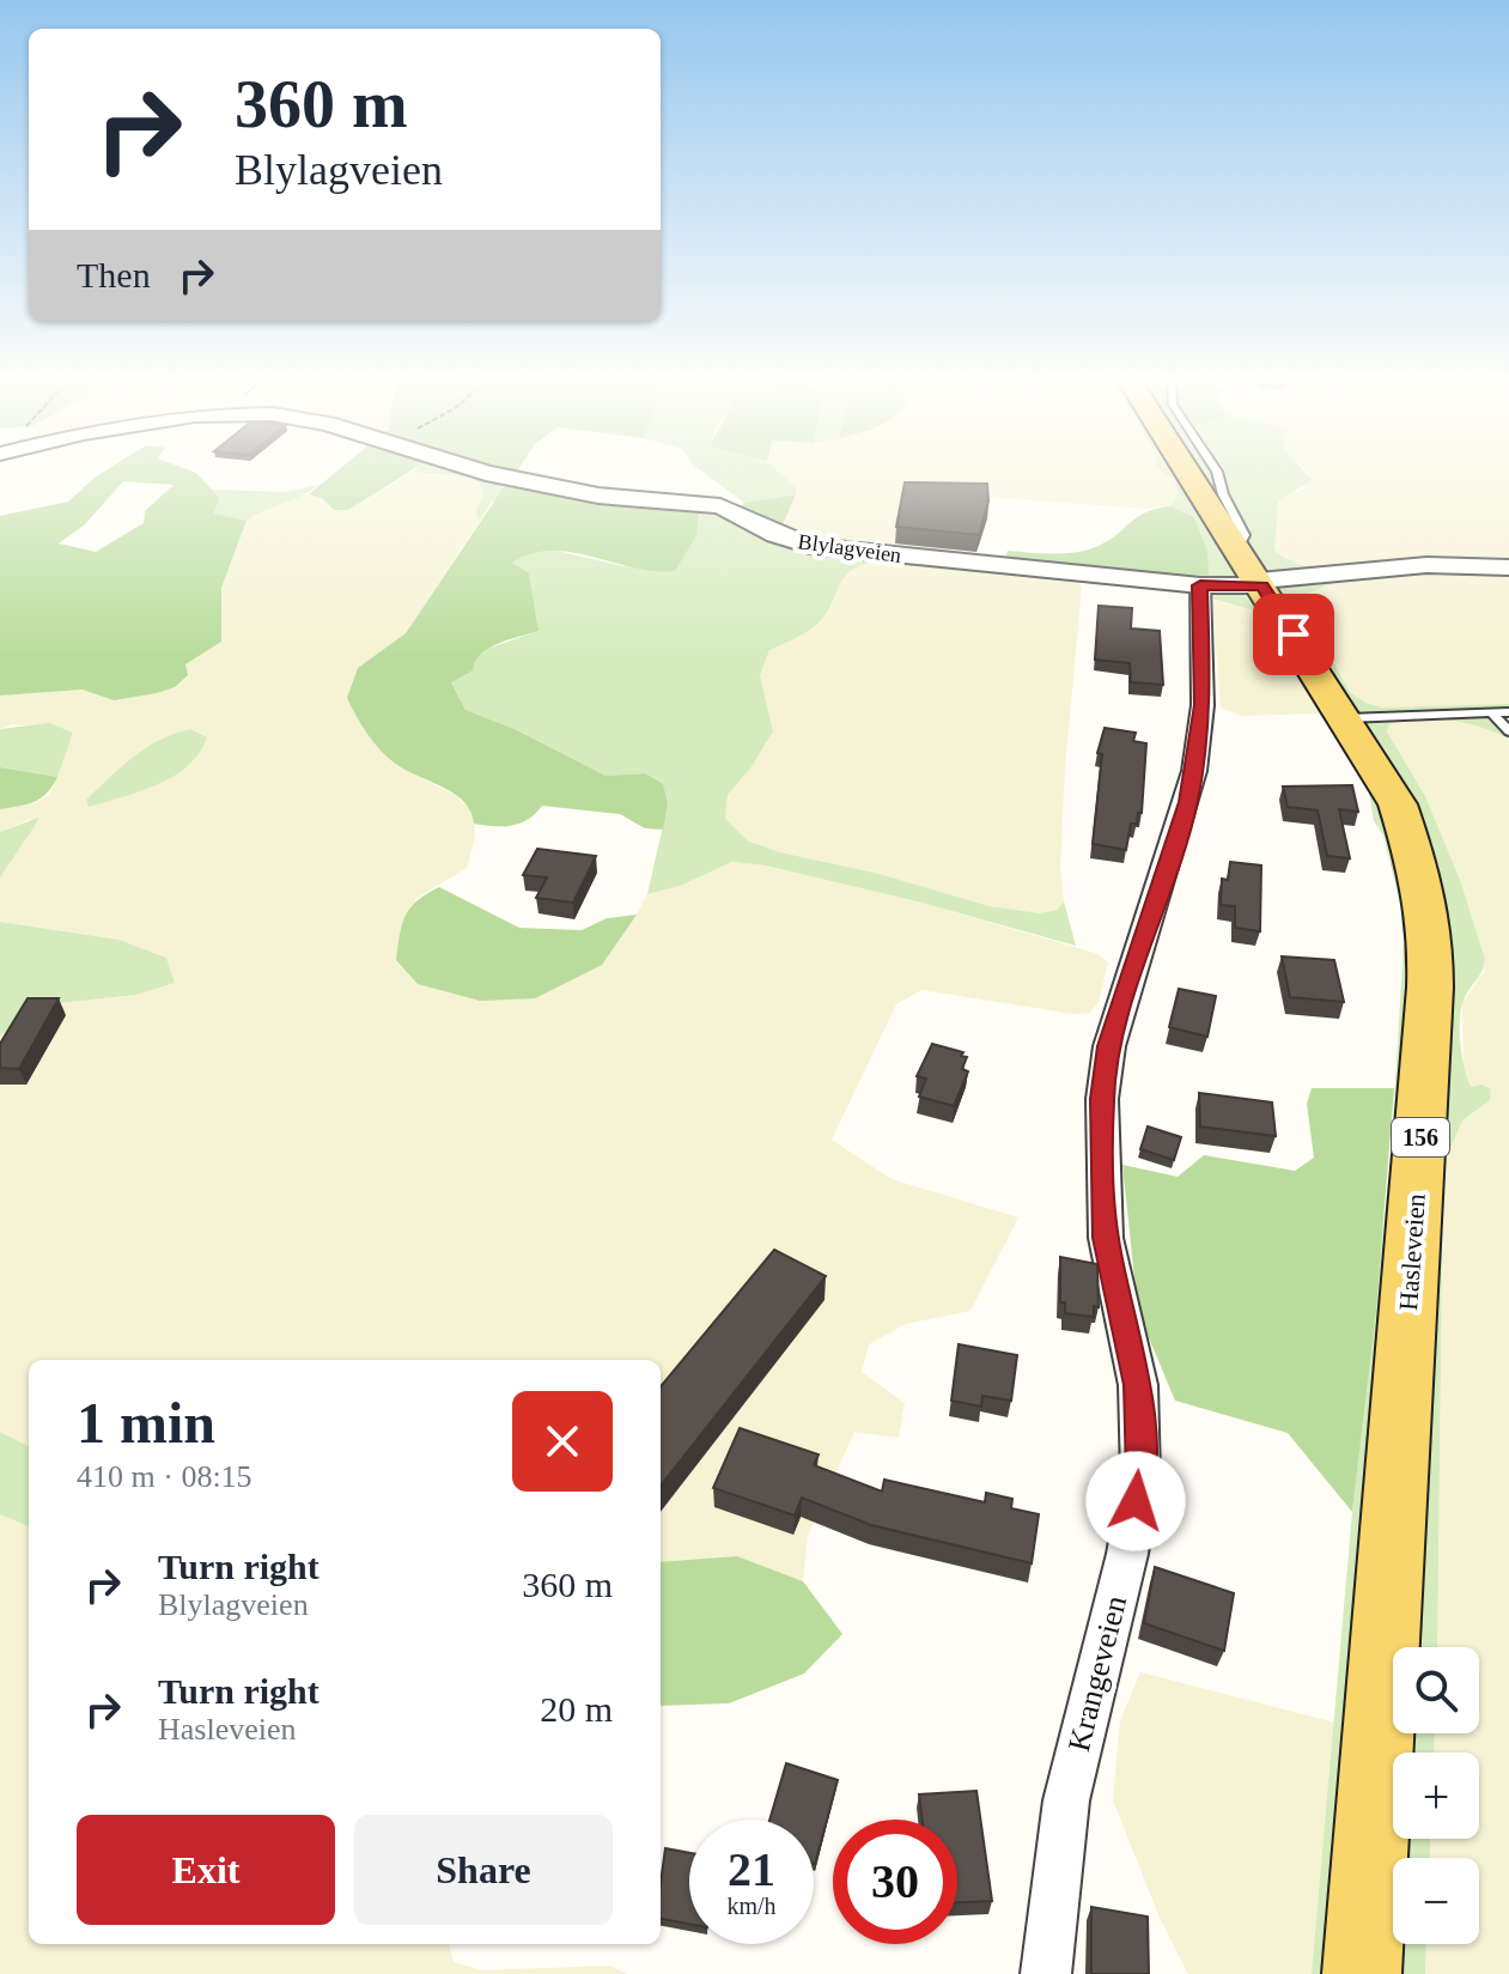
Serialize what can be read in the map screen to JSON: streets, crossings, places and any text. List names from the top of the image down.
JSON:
{
  "streets": {
    "main road": ["156", "Hasleveien"],
    "street": ["Blylagveien", "Krangeveien"]
  },
  "crossings": [
    ["Blylagveien", "Hasleveien"],
    ["Blylagveien", "Krangeveien"]
  ],
  "page": {
    "turn": ["360 m", "Blylagveien"],
    "then": "Then",
    "heading": ["1 min", "410 m · 08:15"],
    "list": [
      {
        "name": "Turn right",
        "note": "Blylagveien",
        "value": "360 m"
      },
      {
        "name": "Turn right",
        "note": "Hasleveien",
        "value": "20 m"
      }
    ],
    "map_buttons": ["+", "−"],
    "buttons": ["Exit", "Share"],
    "speed": "21 km/h",
    "limit": "30"
  }
}
